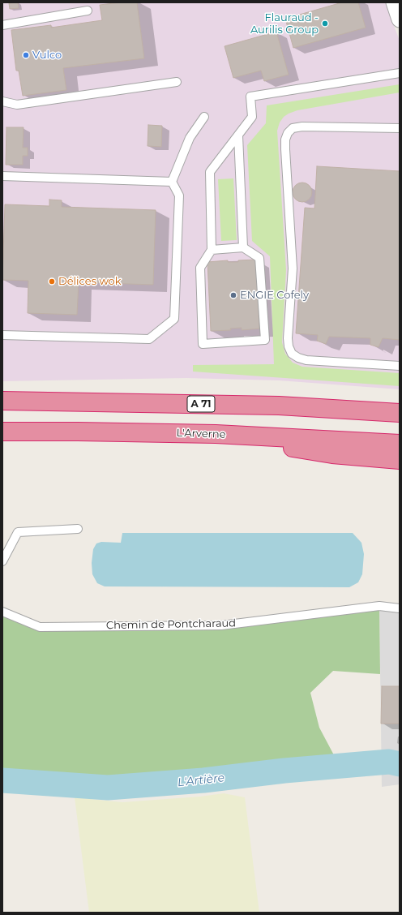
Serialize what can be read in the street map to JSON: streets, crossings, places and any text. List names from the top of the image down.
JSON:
{
  "streets": {
    "highway": ["A 71", "L'Arverne"],
    "lane": ["Chemin de Pontcharaud"]
  },
  "water": ["L'Artière"],
  "places": [
    "Flauraud - Aurilis Group",
    "Vulco",
    "Délices wok",
    "ENGIE Cofely"
  ]
}
